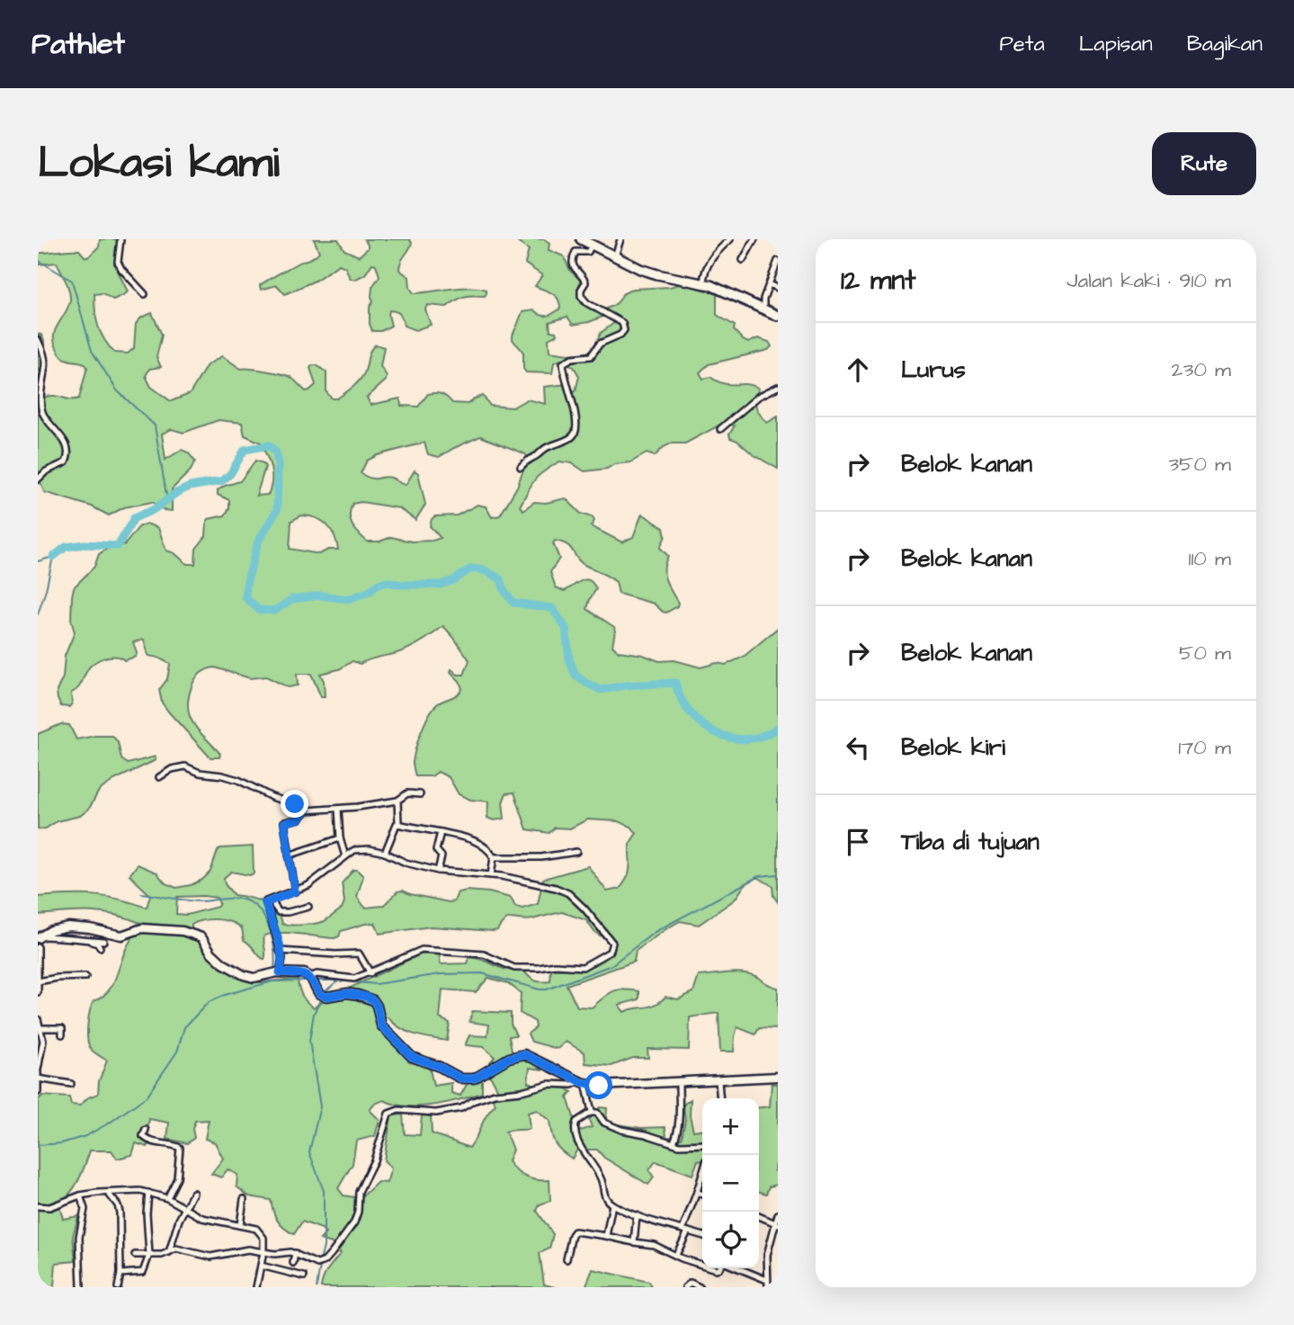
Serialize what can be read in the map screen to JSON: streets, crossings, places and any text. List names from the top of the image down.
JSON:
{
  "page": {
    "header": "Pathlet",
    "nav": ["Peta", "Lapisan", "Bagikan"],
    "buttons": "Rute",
    "title": "Lokasi kami",
    "heading": ["12 mnt", "Jalan kaki · 910 m"],
    "list": [
      ["Lurus", "230 m"],
      ["Belok kanan", "350 m"],
      ["Belok kanan", "110 m"],
      ["Belok kanan", "50 m"],
      ["Belok kiri", "170 m"],
      "Tiba di tujuan"
    ],
    "map_buttons": ["+", "−"]
  }
}
